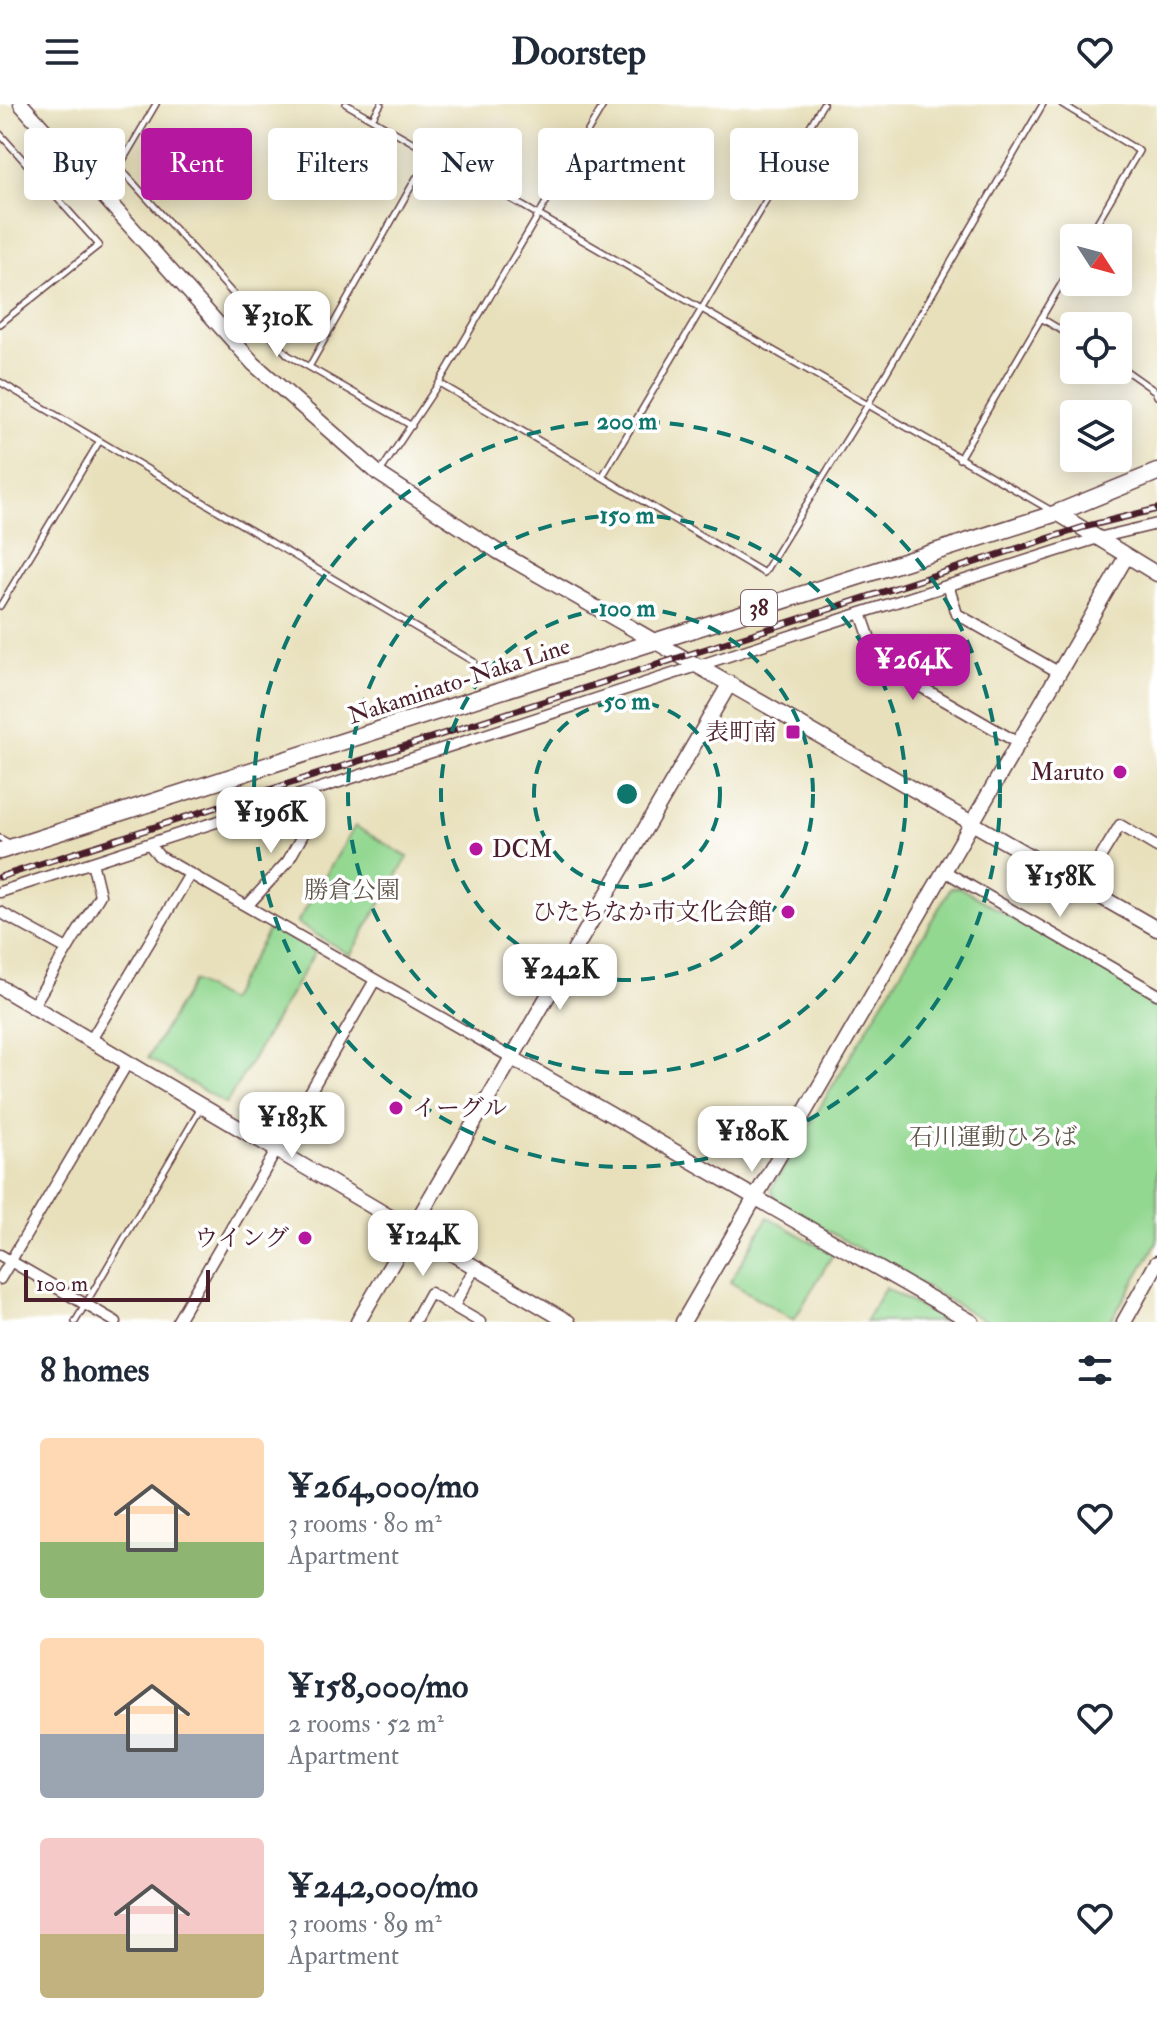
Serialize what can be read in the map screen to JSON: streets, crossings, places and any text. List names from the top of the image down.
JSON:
{
  "streets": {
    "main road": ["38", "Nakaminato-Naka Line"]
  },
  "parks": ["勝倉公園", "石川運動ひろば"],
  "places": {
    "transit": ["表町南"],
    "other": [
      "Maruto",
      "DCM",
      "ひたちなか市文化会館",
      "イーグル",
      "ウイング"
    ]
  },
  "scale_bar": "100 m",
  "north": "bottom right",
  "page": {
    "header": "Doorstep",
    "chip": [
      "Buy",
      "Rent",
      "Filters",
      "New",
      "Apartment",
      "House"
    ],
    "price": [
      "¥310K",
      "¥264K",
      "¥196K",
      "¥158K",
      "¥242K",
      "¥183K",
      "¥180K",
      "¥124K"
    ],
    "scale": "100 m",
    "heading": "8 homes",
    "list": [
      {
        "name": "¥264,000/mo",
        "note": "3 rooms · 80 m² · Apartment"
      },
      {
        "name": "¥158,000/mo",
        "note": "2 rooms · 52 m² · Apartment"
      },
      {
        "name": "¥242,000/mo",
        "note": "3 rooms · 89 m² · Apartment"
      }
    ]
  },
  "rings": [
    "200 m",
    "150 m",
    "100 m",
    "50 m"
  ]
}
